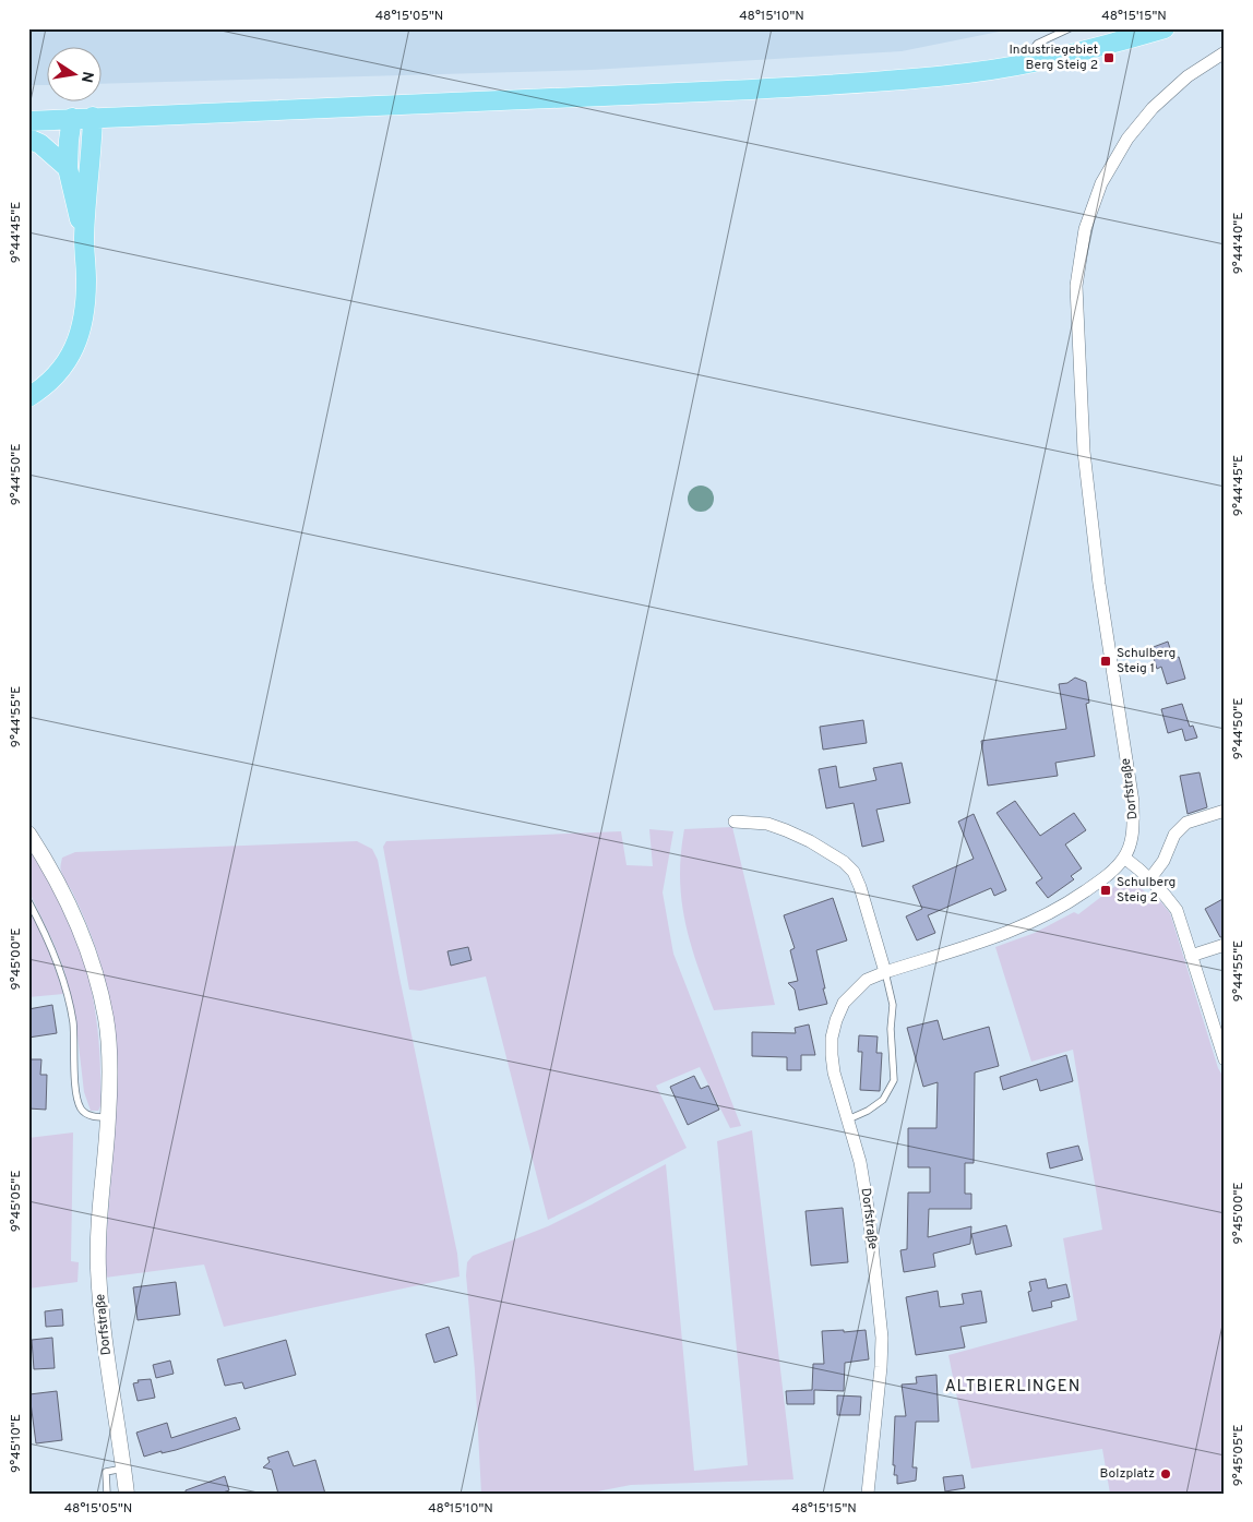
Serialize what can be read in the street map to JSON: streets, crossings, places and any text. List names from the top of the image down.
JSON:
{
  "streets": {
    "street": ["Dorfstraße"]
  },
  "districts": ["ALTBIERLINGEN"],
  "places": {
    "transit": ["Industriegebiet Berg Steig 2", "Schulberg Steig 1", "Schulberg Steig 2"],
    "other": ["Bolzplatz"]
  },
  "north": "right",
  "coordinates": [
    "48°15'05\"N",
    "48°15'10\"N",
    "48°15'15\"N",
    "9°44'45\"E",
    "9°44'40\"E",
    "9°44'50\"E",
    "9°44'55\"E",
    "9°45'00\"E",
    "9°45'05\"E",
    "9°45'10\"E"
  ]
}
